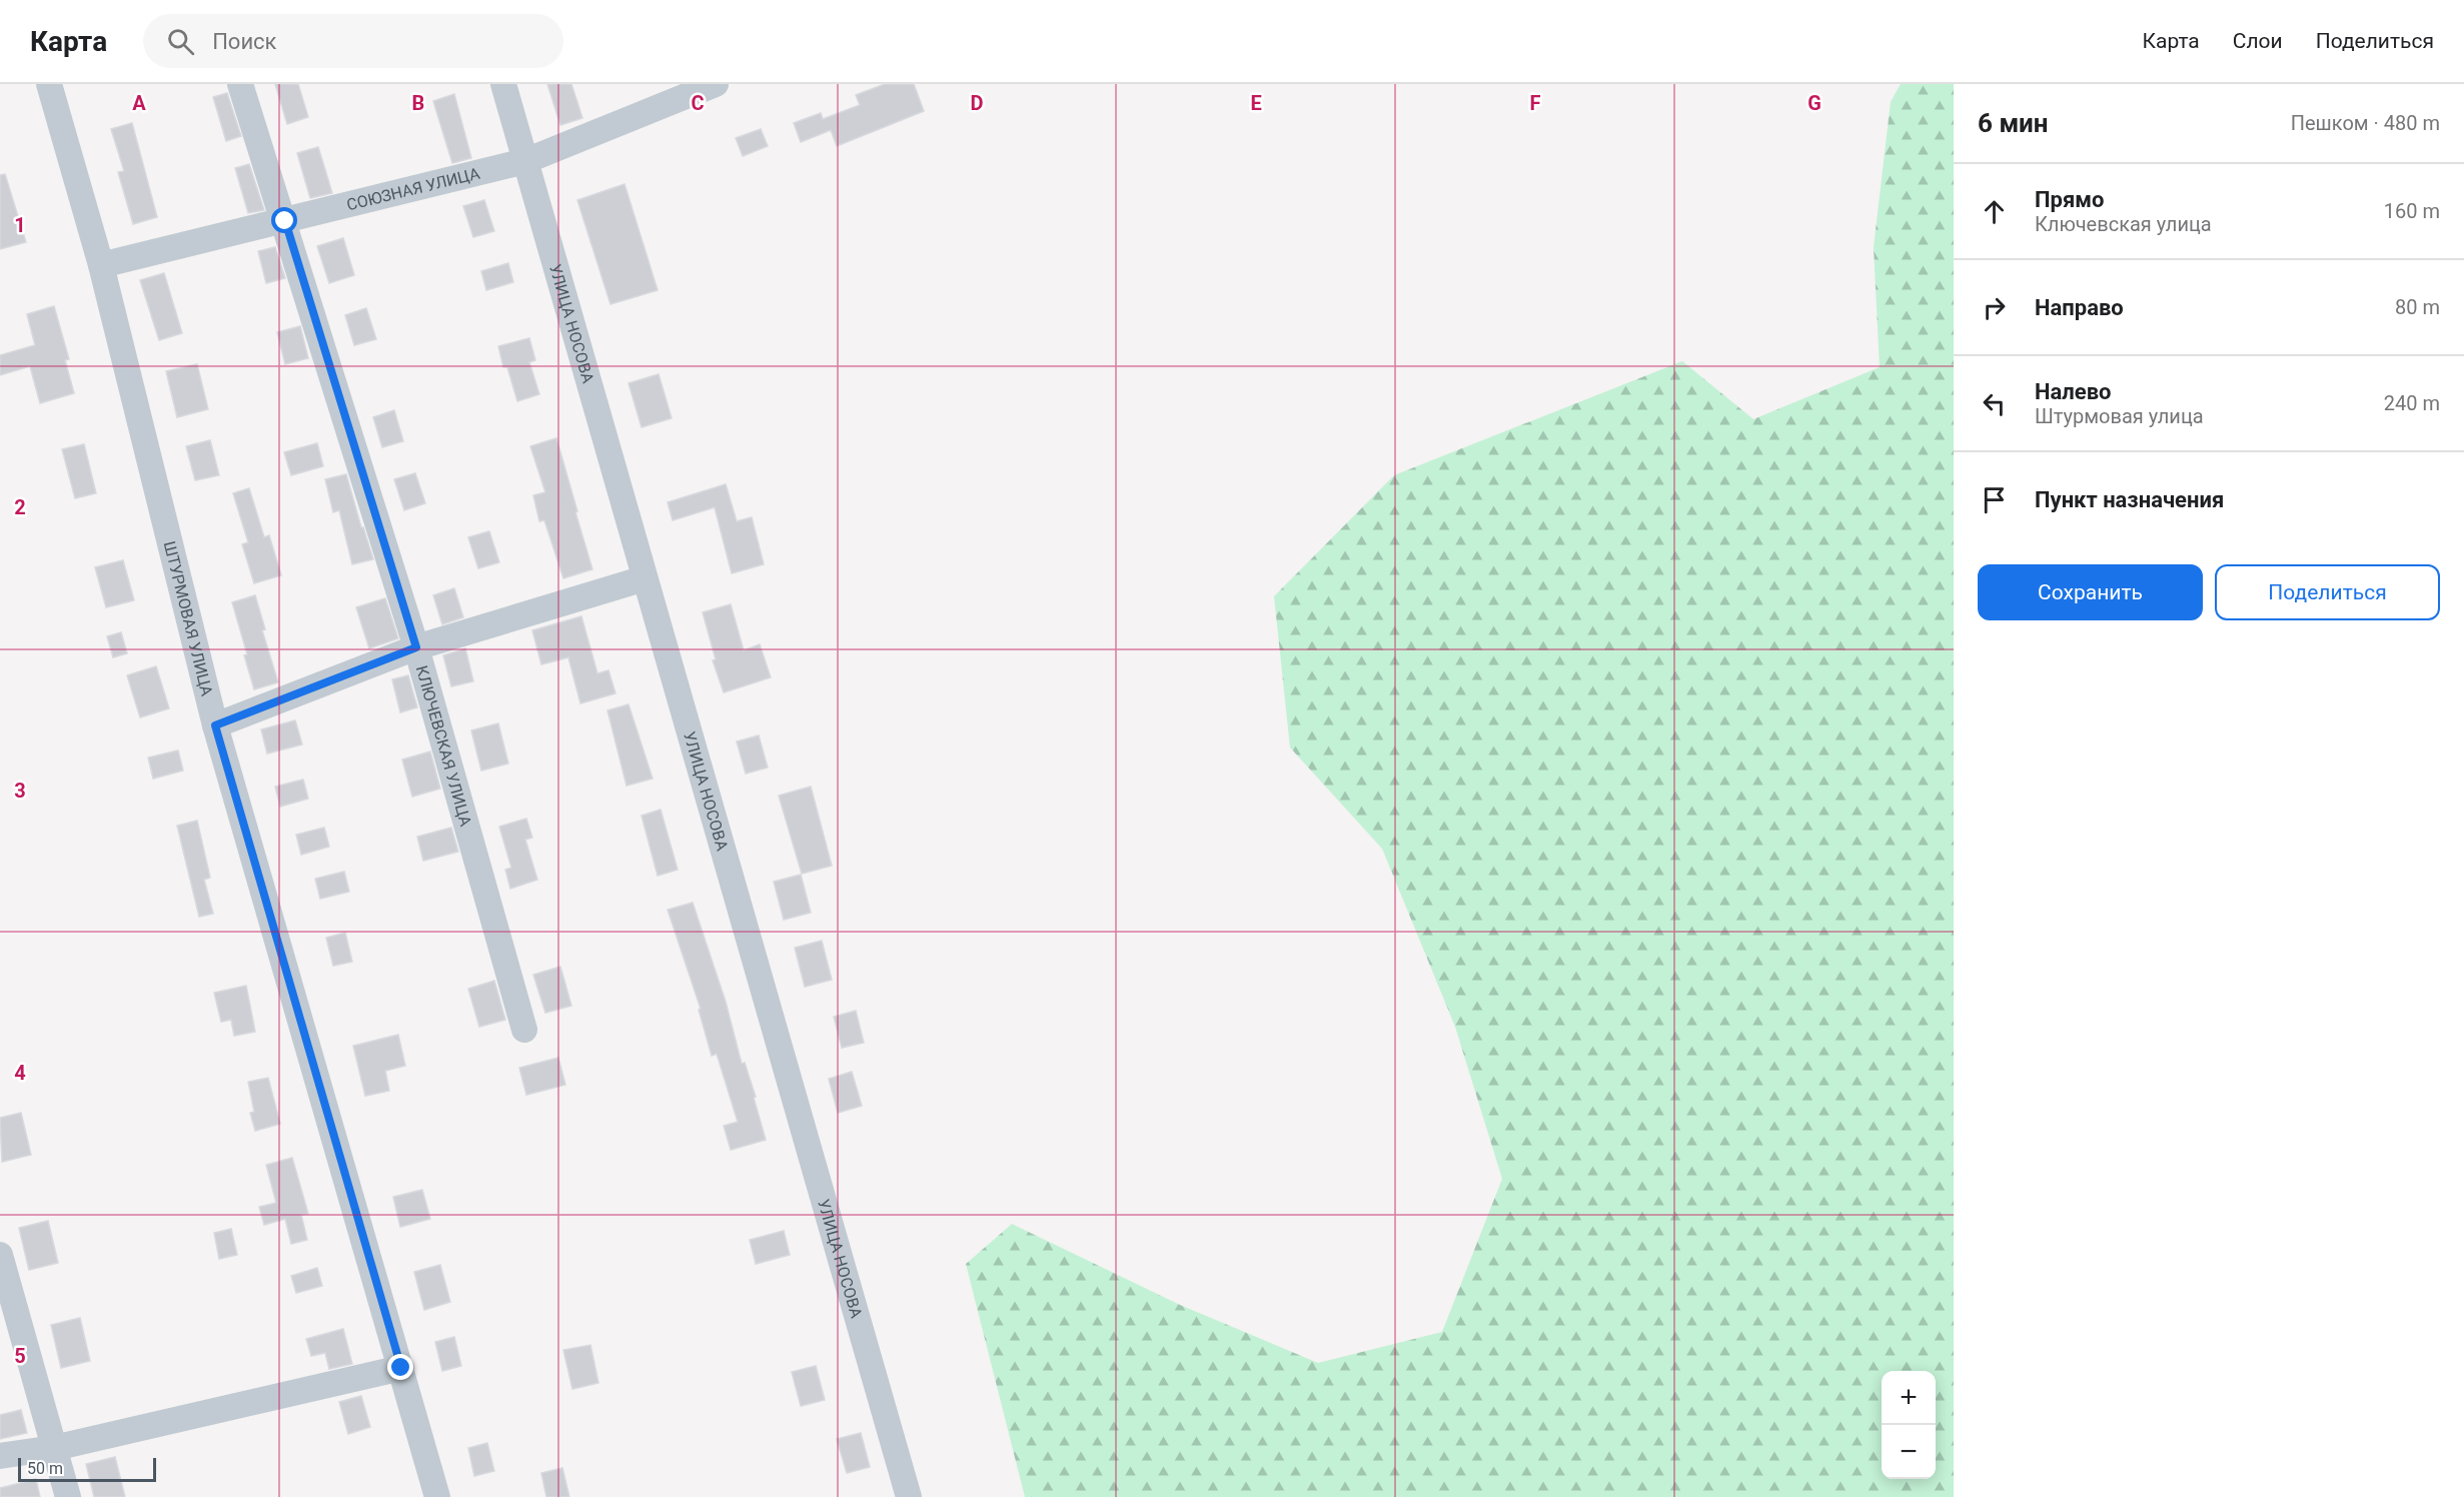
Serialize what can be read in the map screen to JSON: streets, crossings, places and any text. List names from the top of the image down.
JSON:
{
  "streets": {
    "street": [
      "СОЮЗНАЯ УЛИЦА",
      "УЛИЦА НОСОВА",
      "ШТУРМОВАЯ УЛИЦА",
      "КЛЮЧЕВСКАЯ УЛИЦА"
    ]
  },
  "crossings": [
    ["СОЮЗНАЯ УЛИЦА", "УЛИЦА НОСОВА"],
    ["СОЮЗНАЯ УЛИЦА", "ШТУРМОВАЯ УЛИЦА"],
    ["СОЮЗНАЯ УЛИЦА", "КЛЮЧЕВСКАЯ УЛИЦА"]
  ],
  "scale_bar": "50 m",
  "page": {
    "header": "Карта",
    "search": "Поиск",
    "nav": ["Карта", "Слои", "Поделиться"],
    "heading": ["6 мин", "Пешком · 480 m"],
    "list": [
      ["Прямо", "Ключевская улица", "160 m"],
      ["Направо", "80 m"],
      ["Налево", "Штурмовая улица", "240 m"],
      "Пункт назначения"
    ],
    "buttons": ["Сохранить", "Поделиться"],
    "map_buttons": ["+", "−"],
    "scale": "50 m"
  },
  "grid": {
    "columns": [
      "A",
      "B",
      "C",
      "D",
      "E",
      "F",
      "G"
    ],
    "rows": [
      "1",
      "2",
      "3",
      "4",
      "5"
    ]
  }
}
